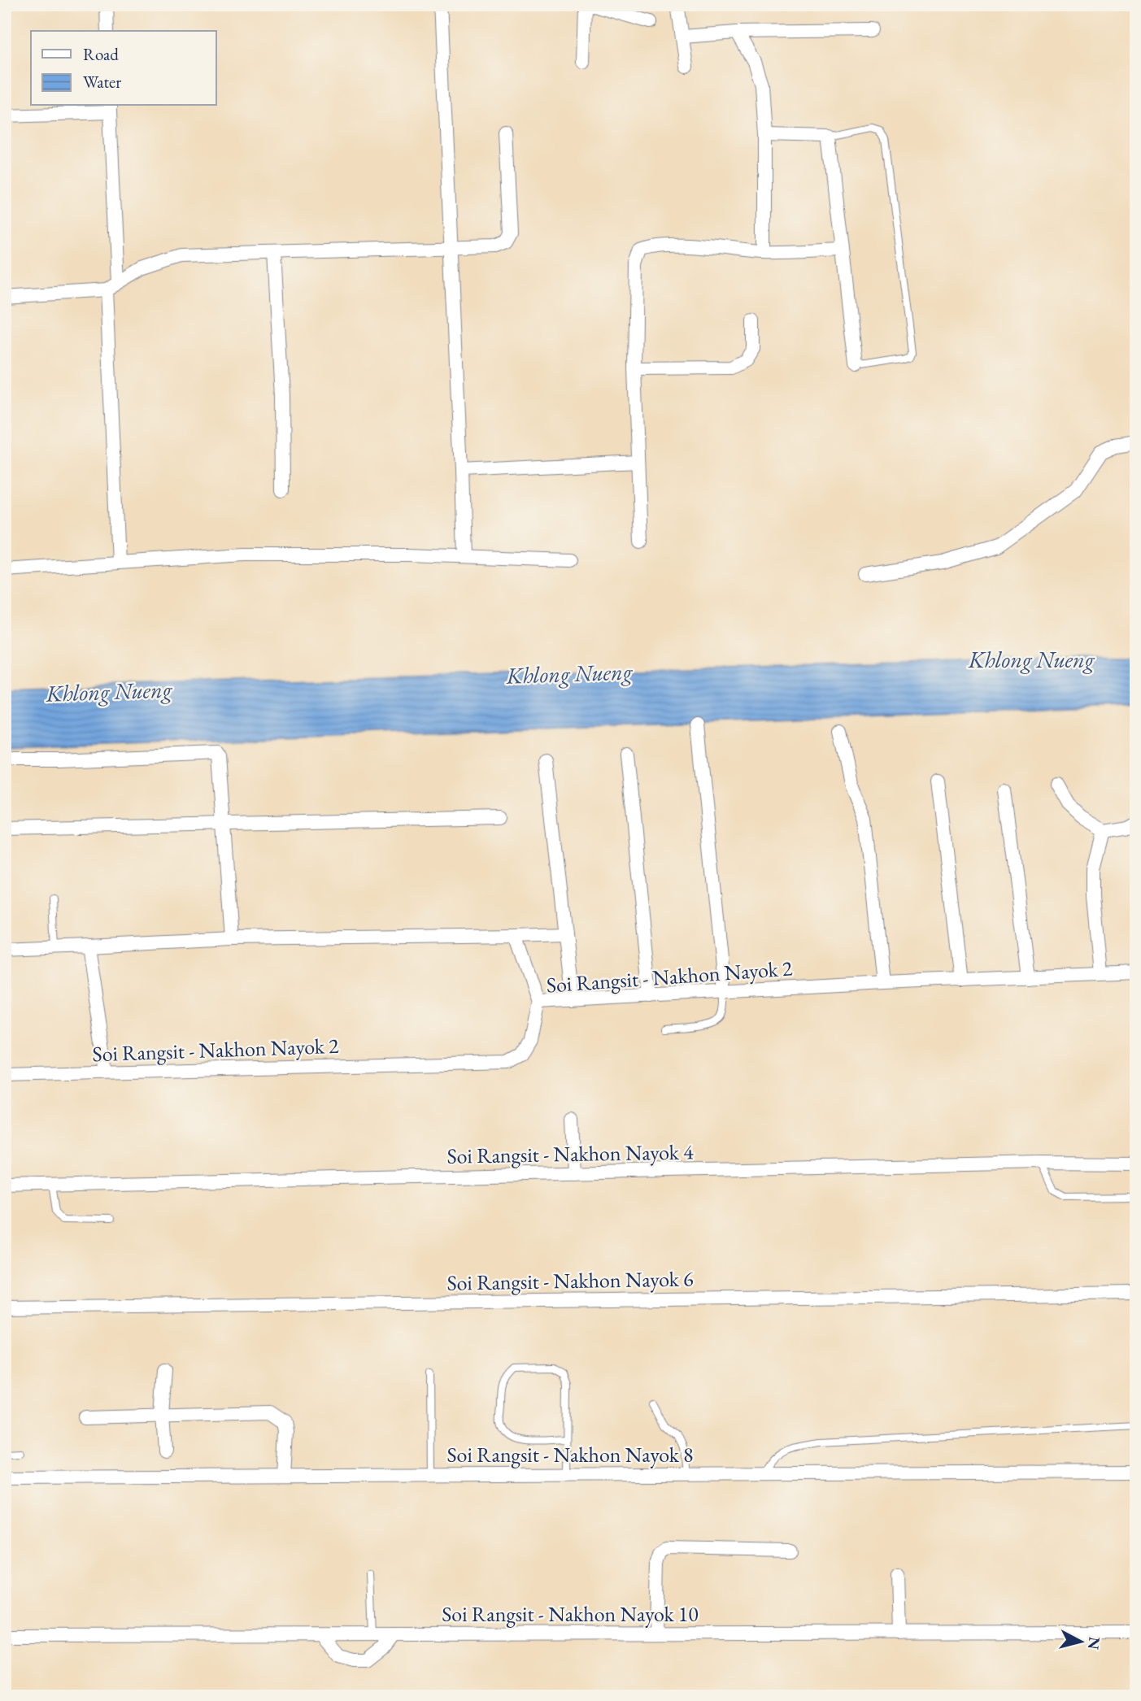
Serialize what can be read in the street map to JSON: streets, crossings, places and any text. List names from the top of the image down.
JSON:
{
  "streets": {
    "street": [
      "Soi Rangsit - Nakhon Nayok 2",
      "Soi Rangsit - Nakhon Nayok 4",
      "Soi Rangsit - Nakhon Nayok 6",
      "Soi Rangsit - Nakhon Nayok 8",
      "Soi Rangsit - Nakhon Nayok 10"
    ]
  },
  "water": ["Khlong Nueng"],
  "legend": ["Road", "Water"],
  "north": "right"
}
